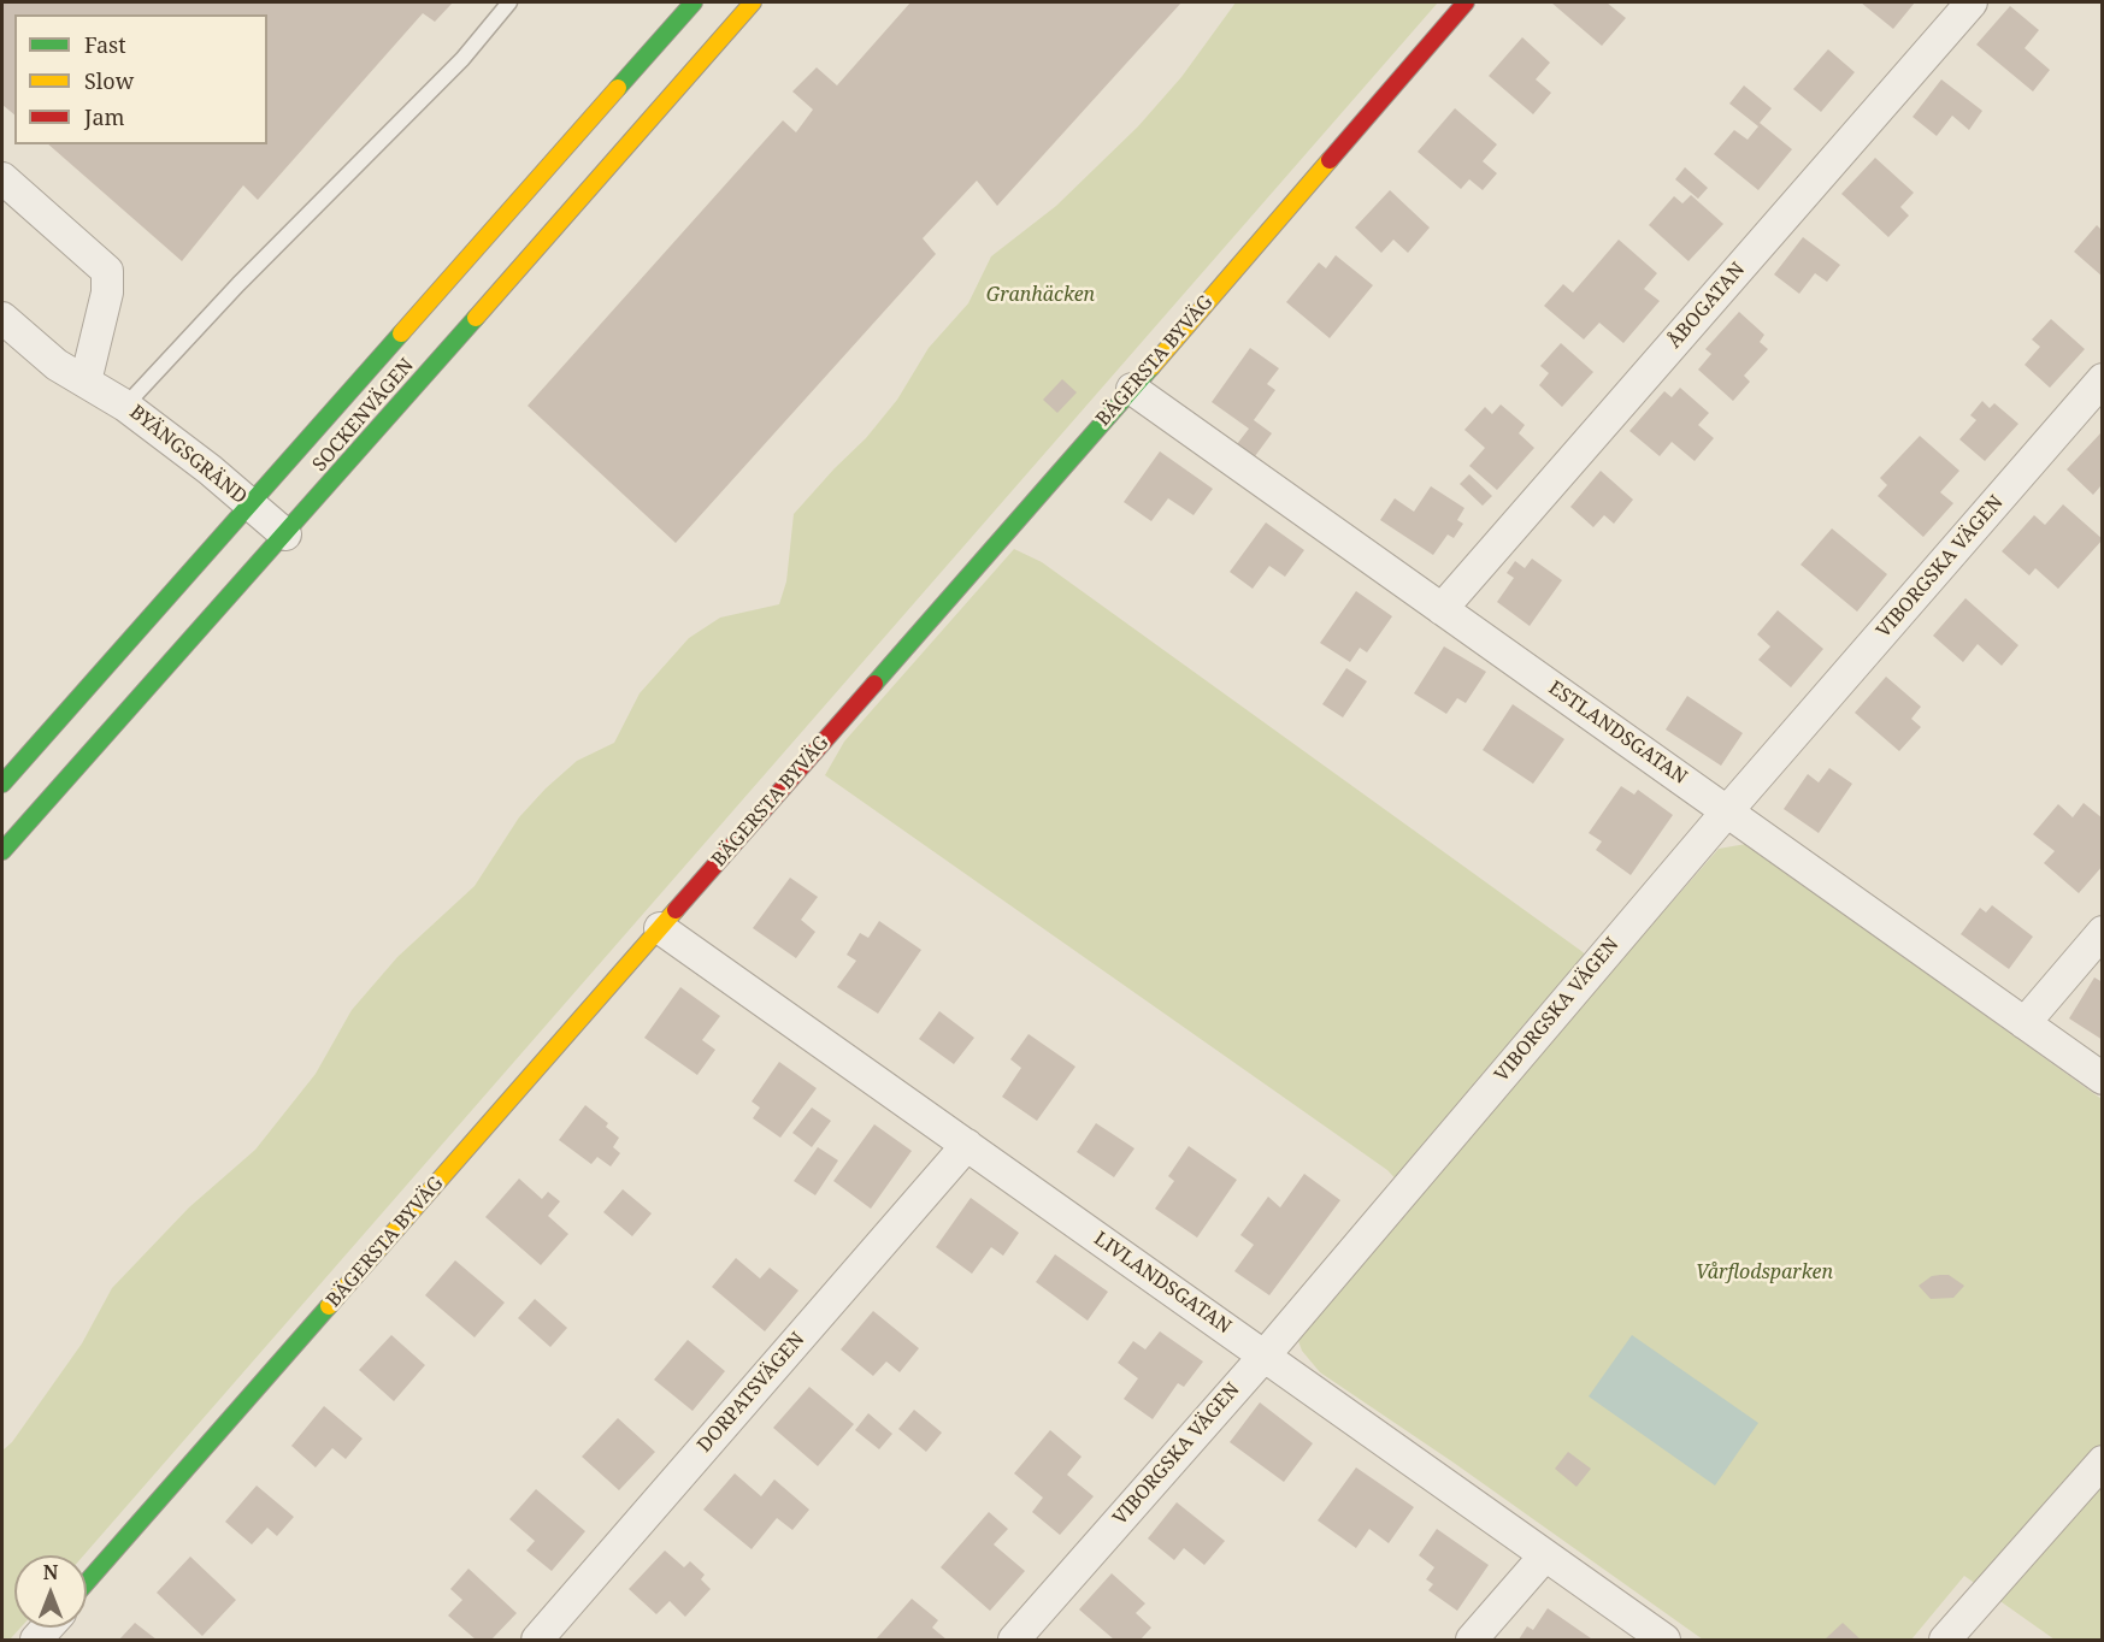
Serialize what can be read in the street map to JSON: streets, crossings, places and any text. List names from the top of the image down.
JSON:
{
  "streets": {
    "main road": ["BÄGERSTA BYVÄG", "SOCKENVÄGEN"],
    "street": [
      "ÅBOGATAN",
      "BYÄNGSGRÄND",
      "VIBORGSKA VÄGEN",
      "ESTLANDSGATAN",
      "LIVLANDSGATAN",
      "DORPATSVÄGEN"
    ]
  },
  "crossings": [
    ["ÅBOGATAN", "ESTLANDSGATAN"],
    ["BÄGERSTA BYVÄG", "ESTLANDSGATAN"],
    ["BÄGERSTA BYVÄG", "LIVLANDSGATAN"],
    ["SOCKENVÄGEN", "BYÄNGSGRÄND"],
    ["VIBORGSKA VÄGEN", "ESTLANDSGATAN"],
    ["VIBORGSKA VÄGEN", "LIVLANDSGATAN"],
    ["LIVLANDSGATAN", "DORPATSVÄGEN"]
  ],
  "parks": ["Granhäcken", "Vårflodsparken"],
  "legend": ["Fast", "Slow", "Jam"],
  "north": "top"
}
